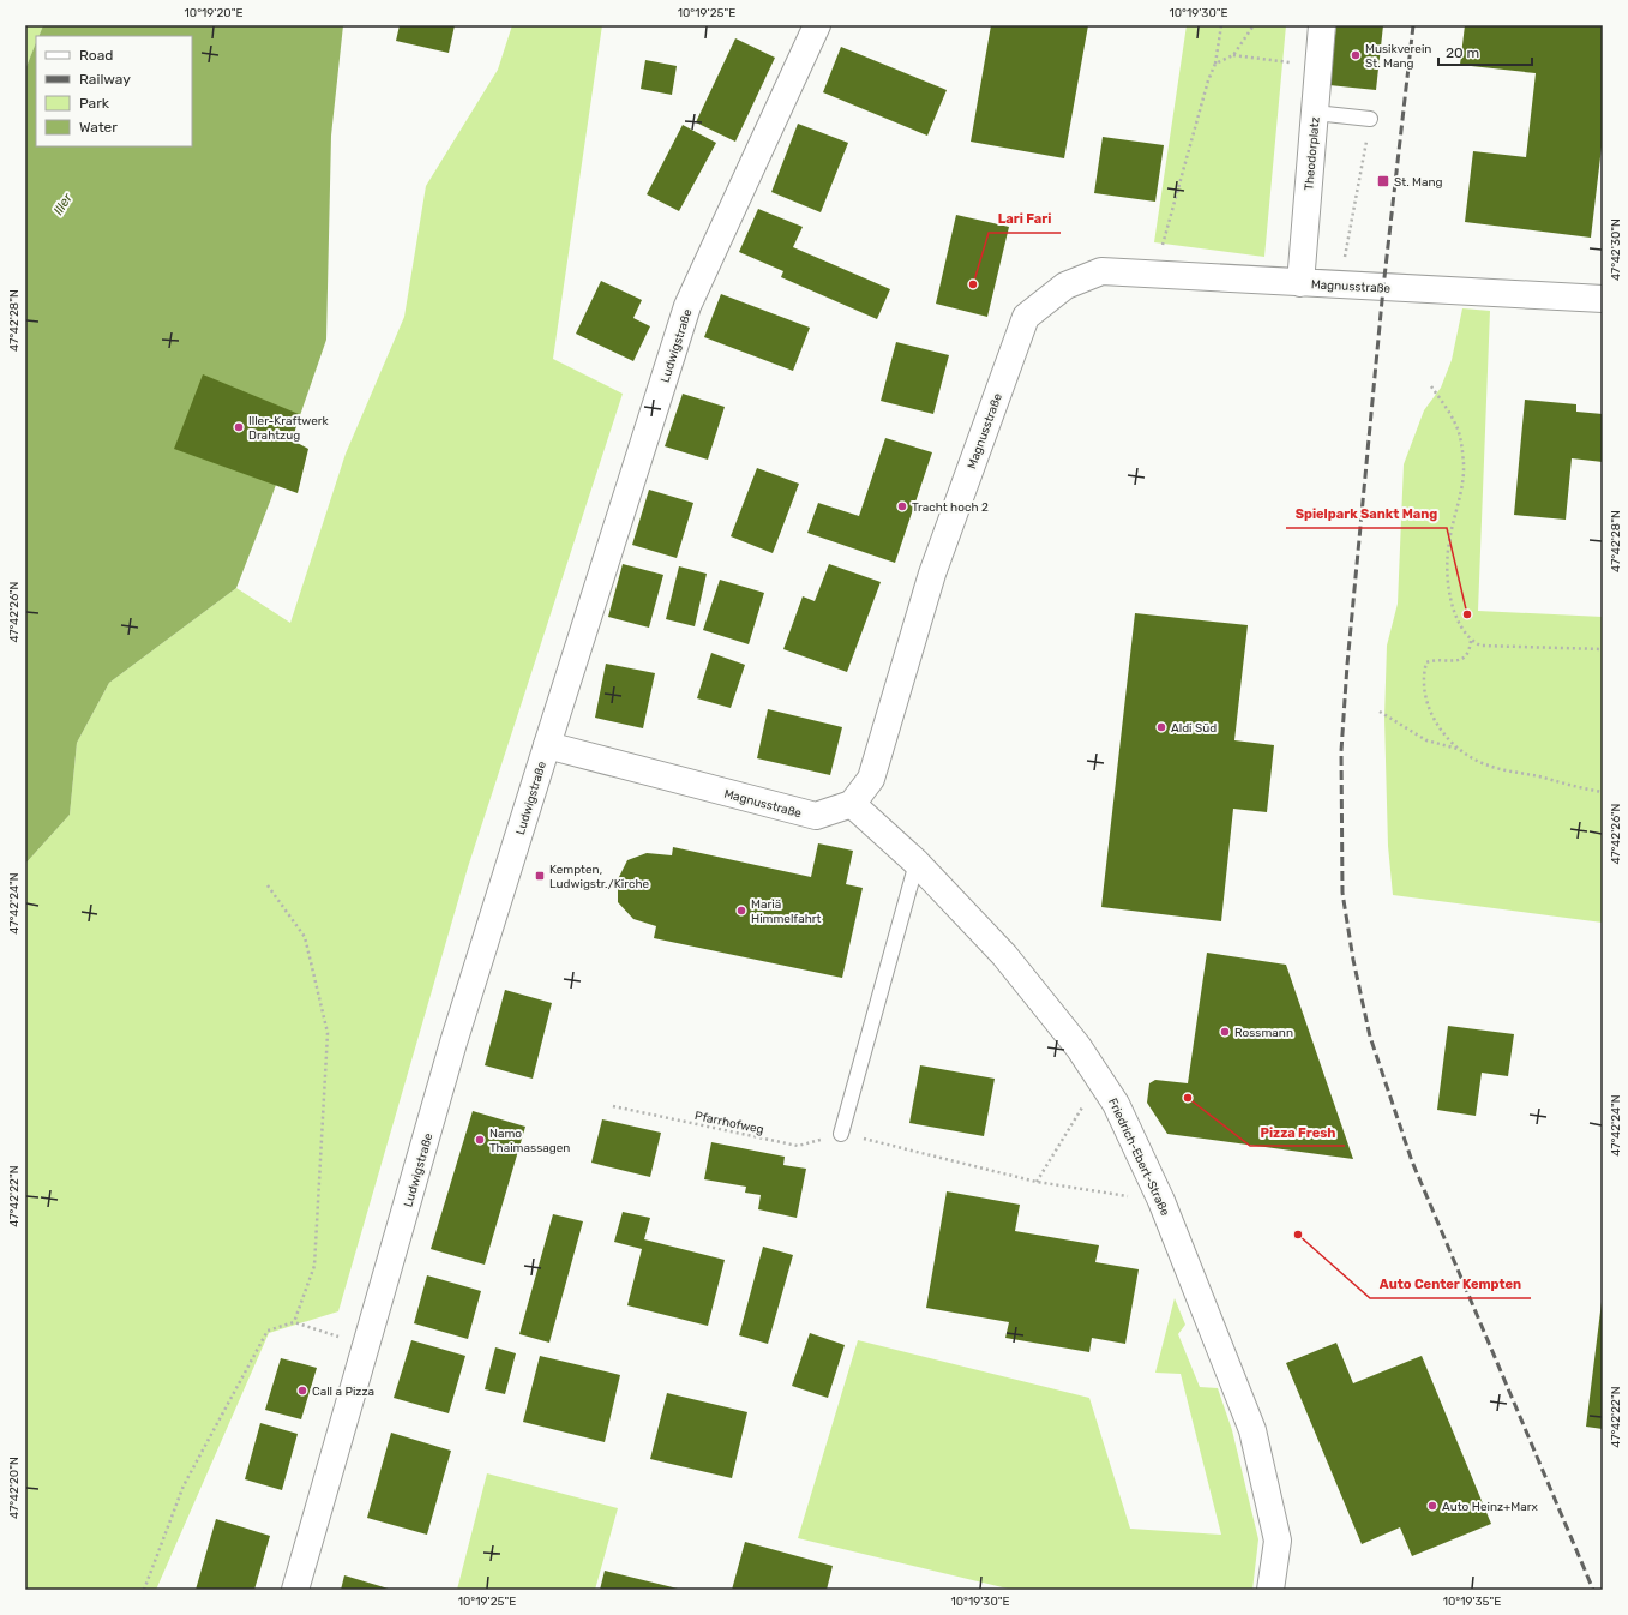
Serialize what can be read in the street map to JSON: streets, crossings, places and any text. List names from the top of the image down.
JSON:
{
  "streets": {
    "street": [
      "Theodorplatz",
      "Magnusstraße",
      "Ludwigstraße",
      "Friedrich-Ebert-Straße"
    ],
    "path": ["Pfarrhofweg"]
  },
  "crossings": [
    ["Theodorplatz", "Magnusstraße"],
    ["Magnusstraße", "Ludwigstraße"],
    ["Magnusstraße", "Friedrich-Ebert-Straße"]
  ],
  "water": ["Iller"],
  "places": {
    "other": [
      "Musikverein St. Mang",
      "Lari Fari",
      "Iller-Kraftwerk Drahtzug",
      "Tracht hoch 2",
      "Spielpark Sankt Mang",
      "Aldi Süd",
      "Mariä Himmelfahrt",
      "Rossmann",
      "Pizza Fresh",
      "Namo Thaimassagen",
      "Auto Center Kempten",
      "Call a Pizza",
      "Auto Heinz+Marx"
    ],
    "transit": ["St. Mang", "Kempten, Ludwigstr./Kirche"]
  },
  "legend": [
    "Road",
    "Railway",
    "Park",
    "Water"
  ],
  "scale_bar": "20 m",
  "coordinates": [
    "10°19'20\"E",
    "10°19'25\"E",
    "10°19'30\"E",
    "47°42'30\"N",
    "47°42'28\"N",
    "47°42'26\"N",
    "47°42'24\"N",
    "47°42'22\"N",
    "47°42'20\"N",
    "10°19'35\"E"
  ]
}
